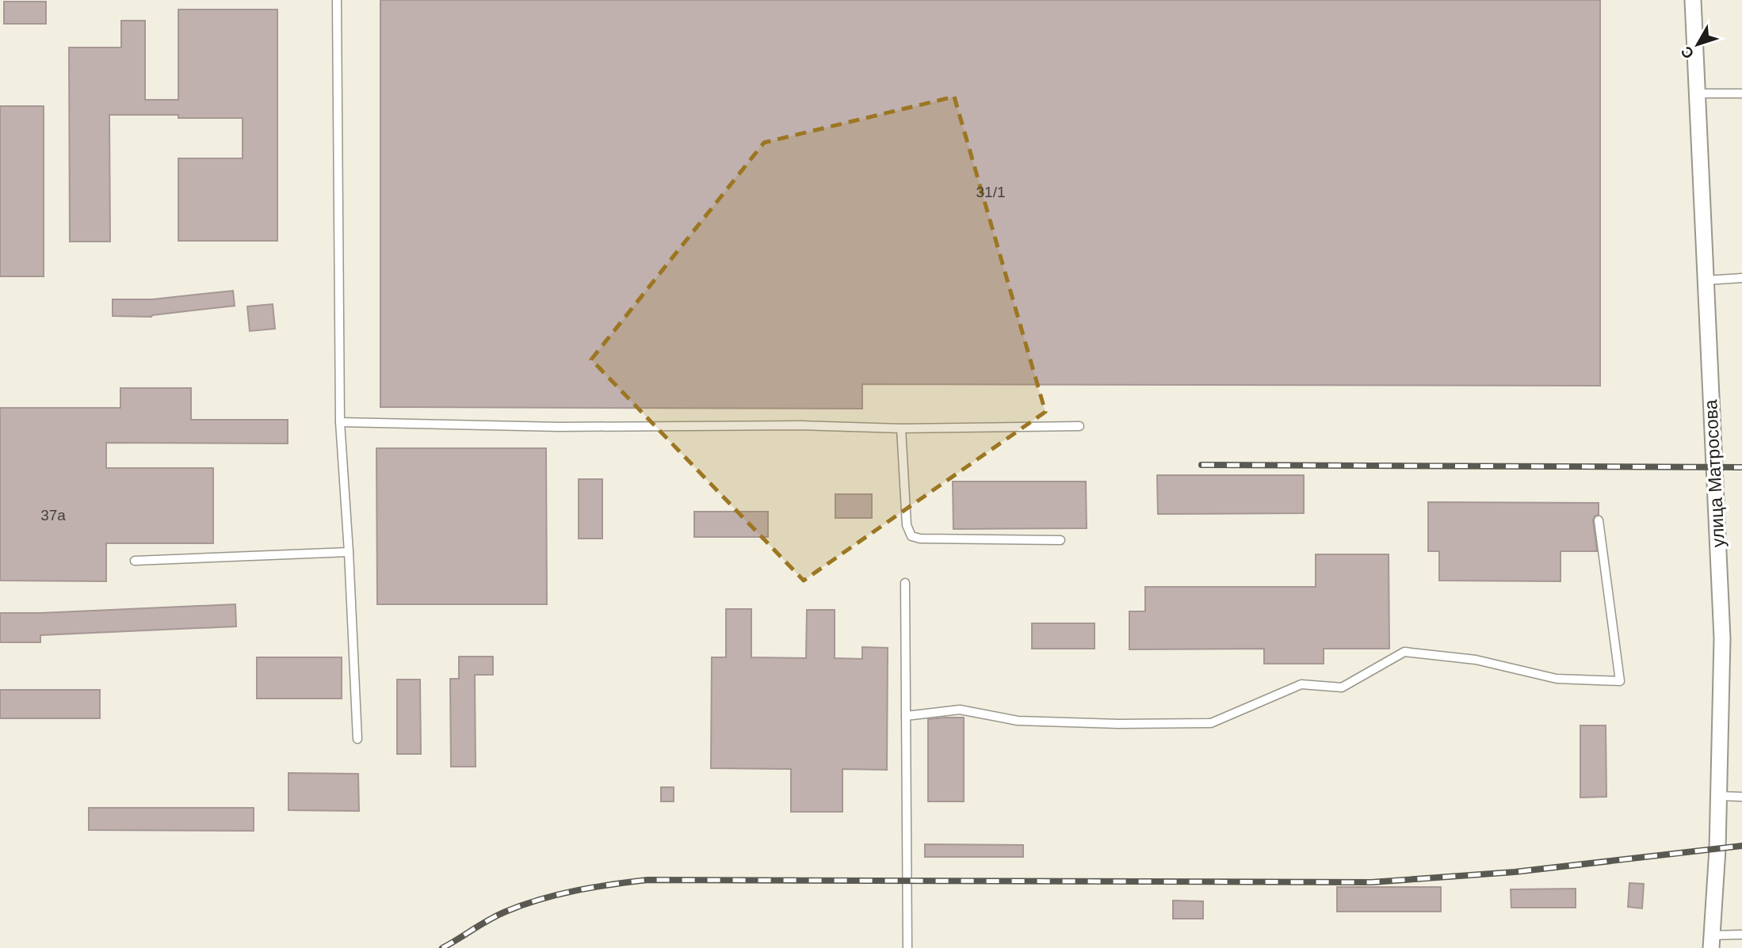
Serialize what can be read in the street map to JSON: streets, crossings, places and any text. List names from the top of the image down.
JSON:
{
  "streets": {
    "street": ["улица Матросова"]
  },
  "house_numbers": ["31/1", "37а"],
  "north": "bottom left"
}
